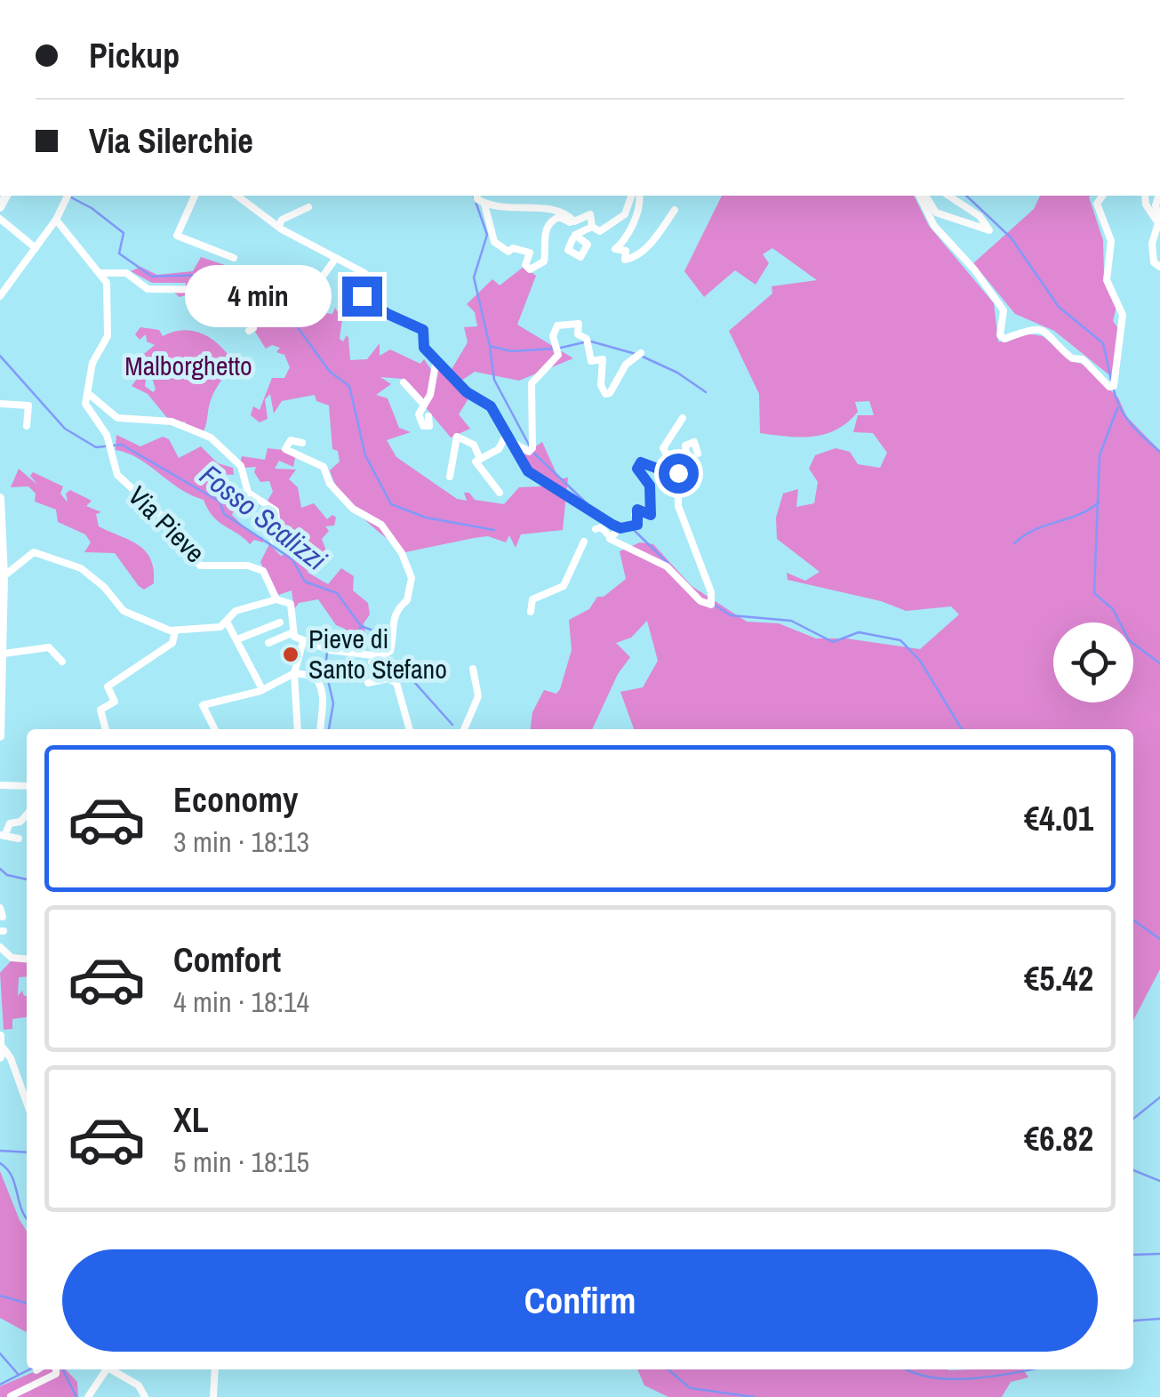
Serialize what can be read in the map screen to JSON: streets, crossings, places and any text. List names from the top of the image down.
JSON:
{
  "streets": {
    "street": ["Via Pieve"]
  },
  "water": ["Fosso Scalizzi"],
  "parks": ["Malborghetto"],
  "places": ["Pieve di Santo Stefano"],
  "page": {
    "banner": ["Pickup", "Via Silerchie"],
    "bubble": "4 min",
    "list": [
      {
        "name": "Economy",
        "note": "3 min · 18:13",
        "value": "€4.01"
      },
      {
        "name": "Comfort",
        "note": "4 min · 18:14",
        "value": "€5.42"
      },
      {
        "name": "XL",
        "note": "5 min · 18:15",
        "value": "€6.82"
      }
    ],
    "buttons": "Confirm"
  }
}
